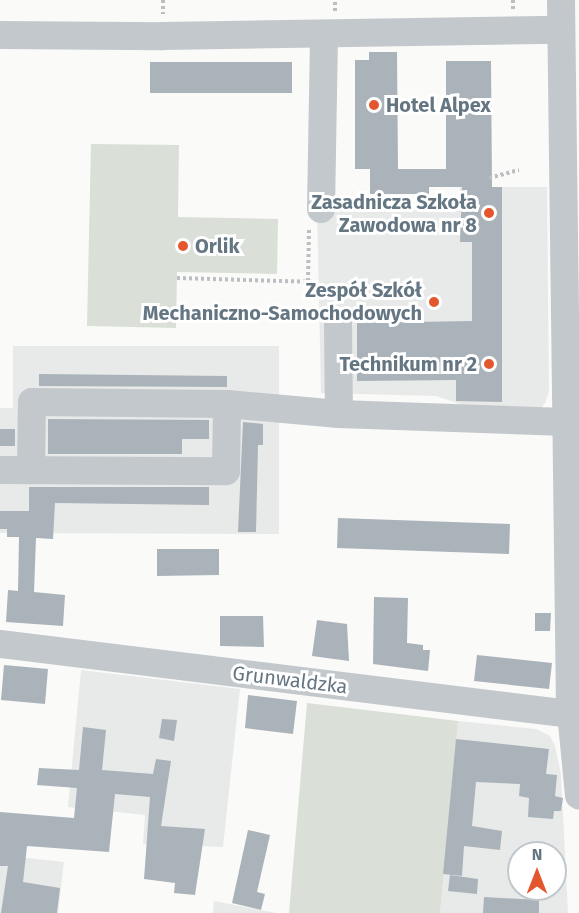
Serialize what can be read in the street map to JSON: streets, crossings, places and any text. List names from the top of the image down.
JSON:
{
  "streets": {
    "street": ["Grunwaldzka"]
  },
  "places": [
    "Hotel Alpex",
    "Zasadnicza Szkoła Zawodowa nr 8",
    "Orlik",
    "Zespół Szkół Mechaniczno-Samochodowych",
    "Technikum nr 2"
  ],
  "north": "top"
}
